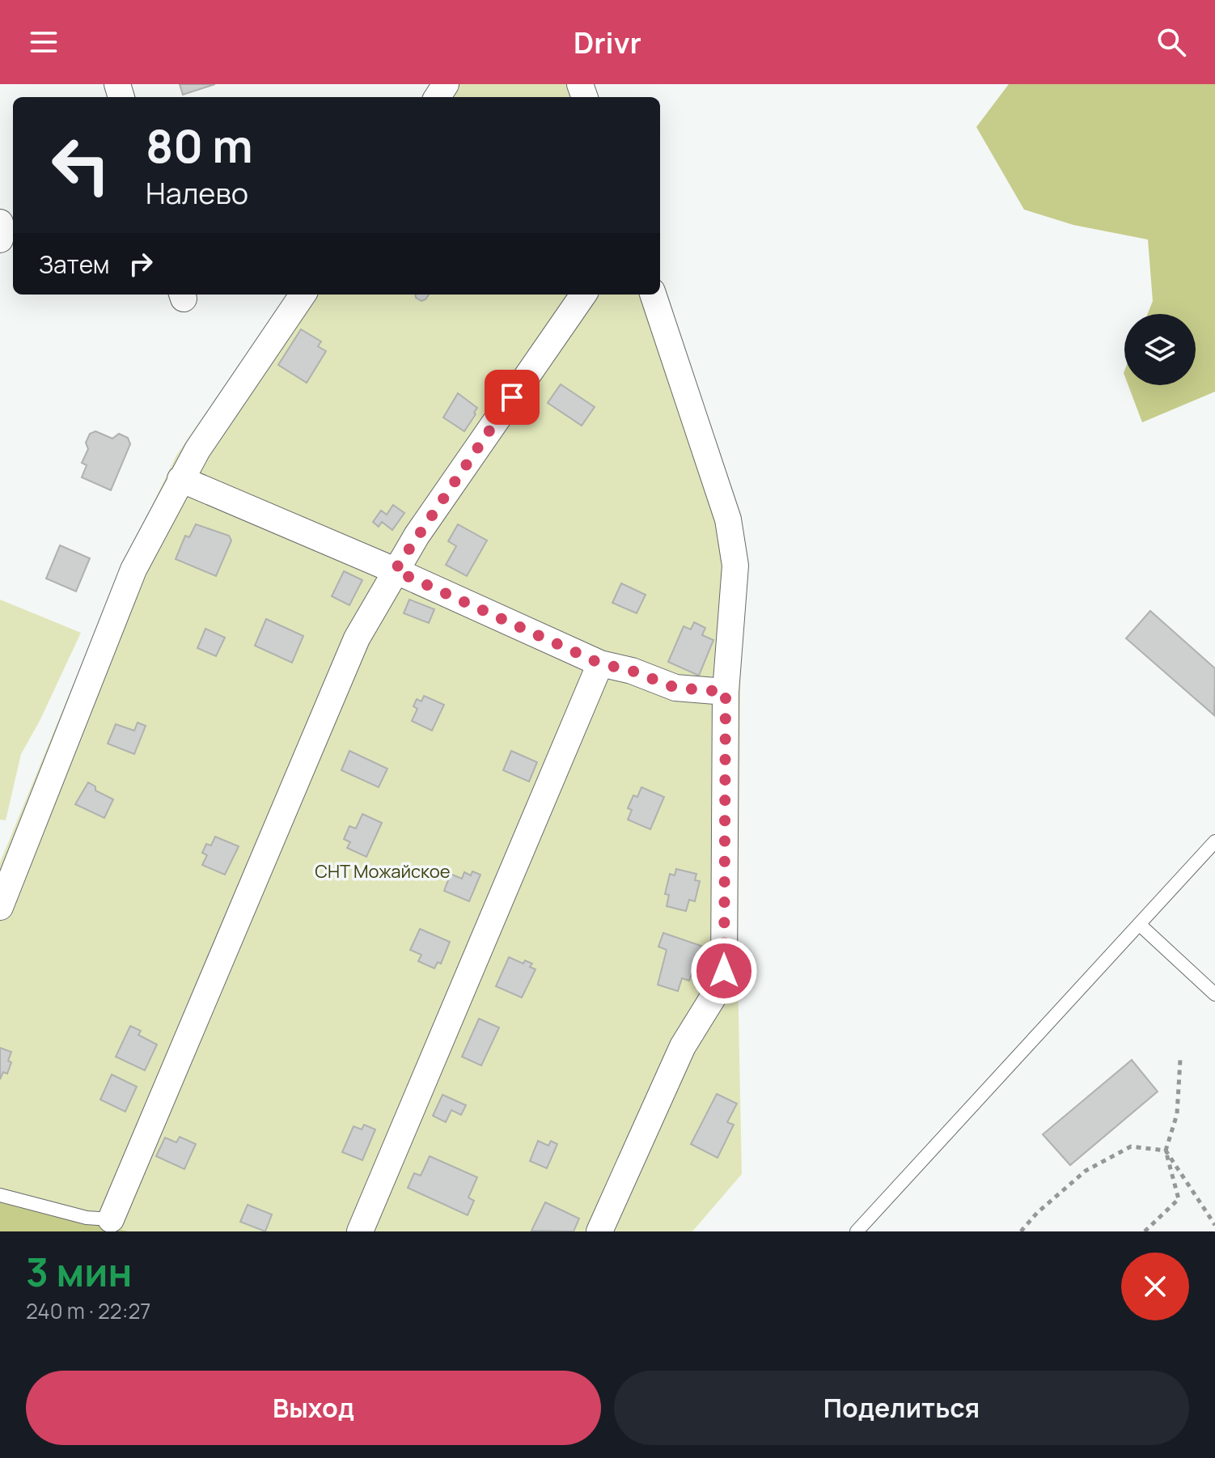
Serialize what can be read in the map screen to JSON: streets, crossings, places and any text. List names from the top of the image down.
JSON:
{
  "parks": ["СНТ Можайское"],
  "page": {
    "header": "Drivr",
    "turn": ["80 m", "Налево"],
    "then": "Затем",
    "heading": ["3 мин", "240 m · 22:27"],
    "buttons": ["Выход", "Поделиться"]
  }
}
